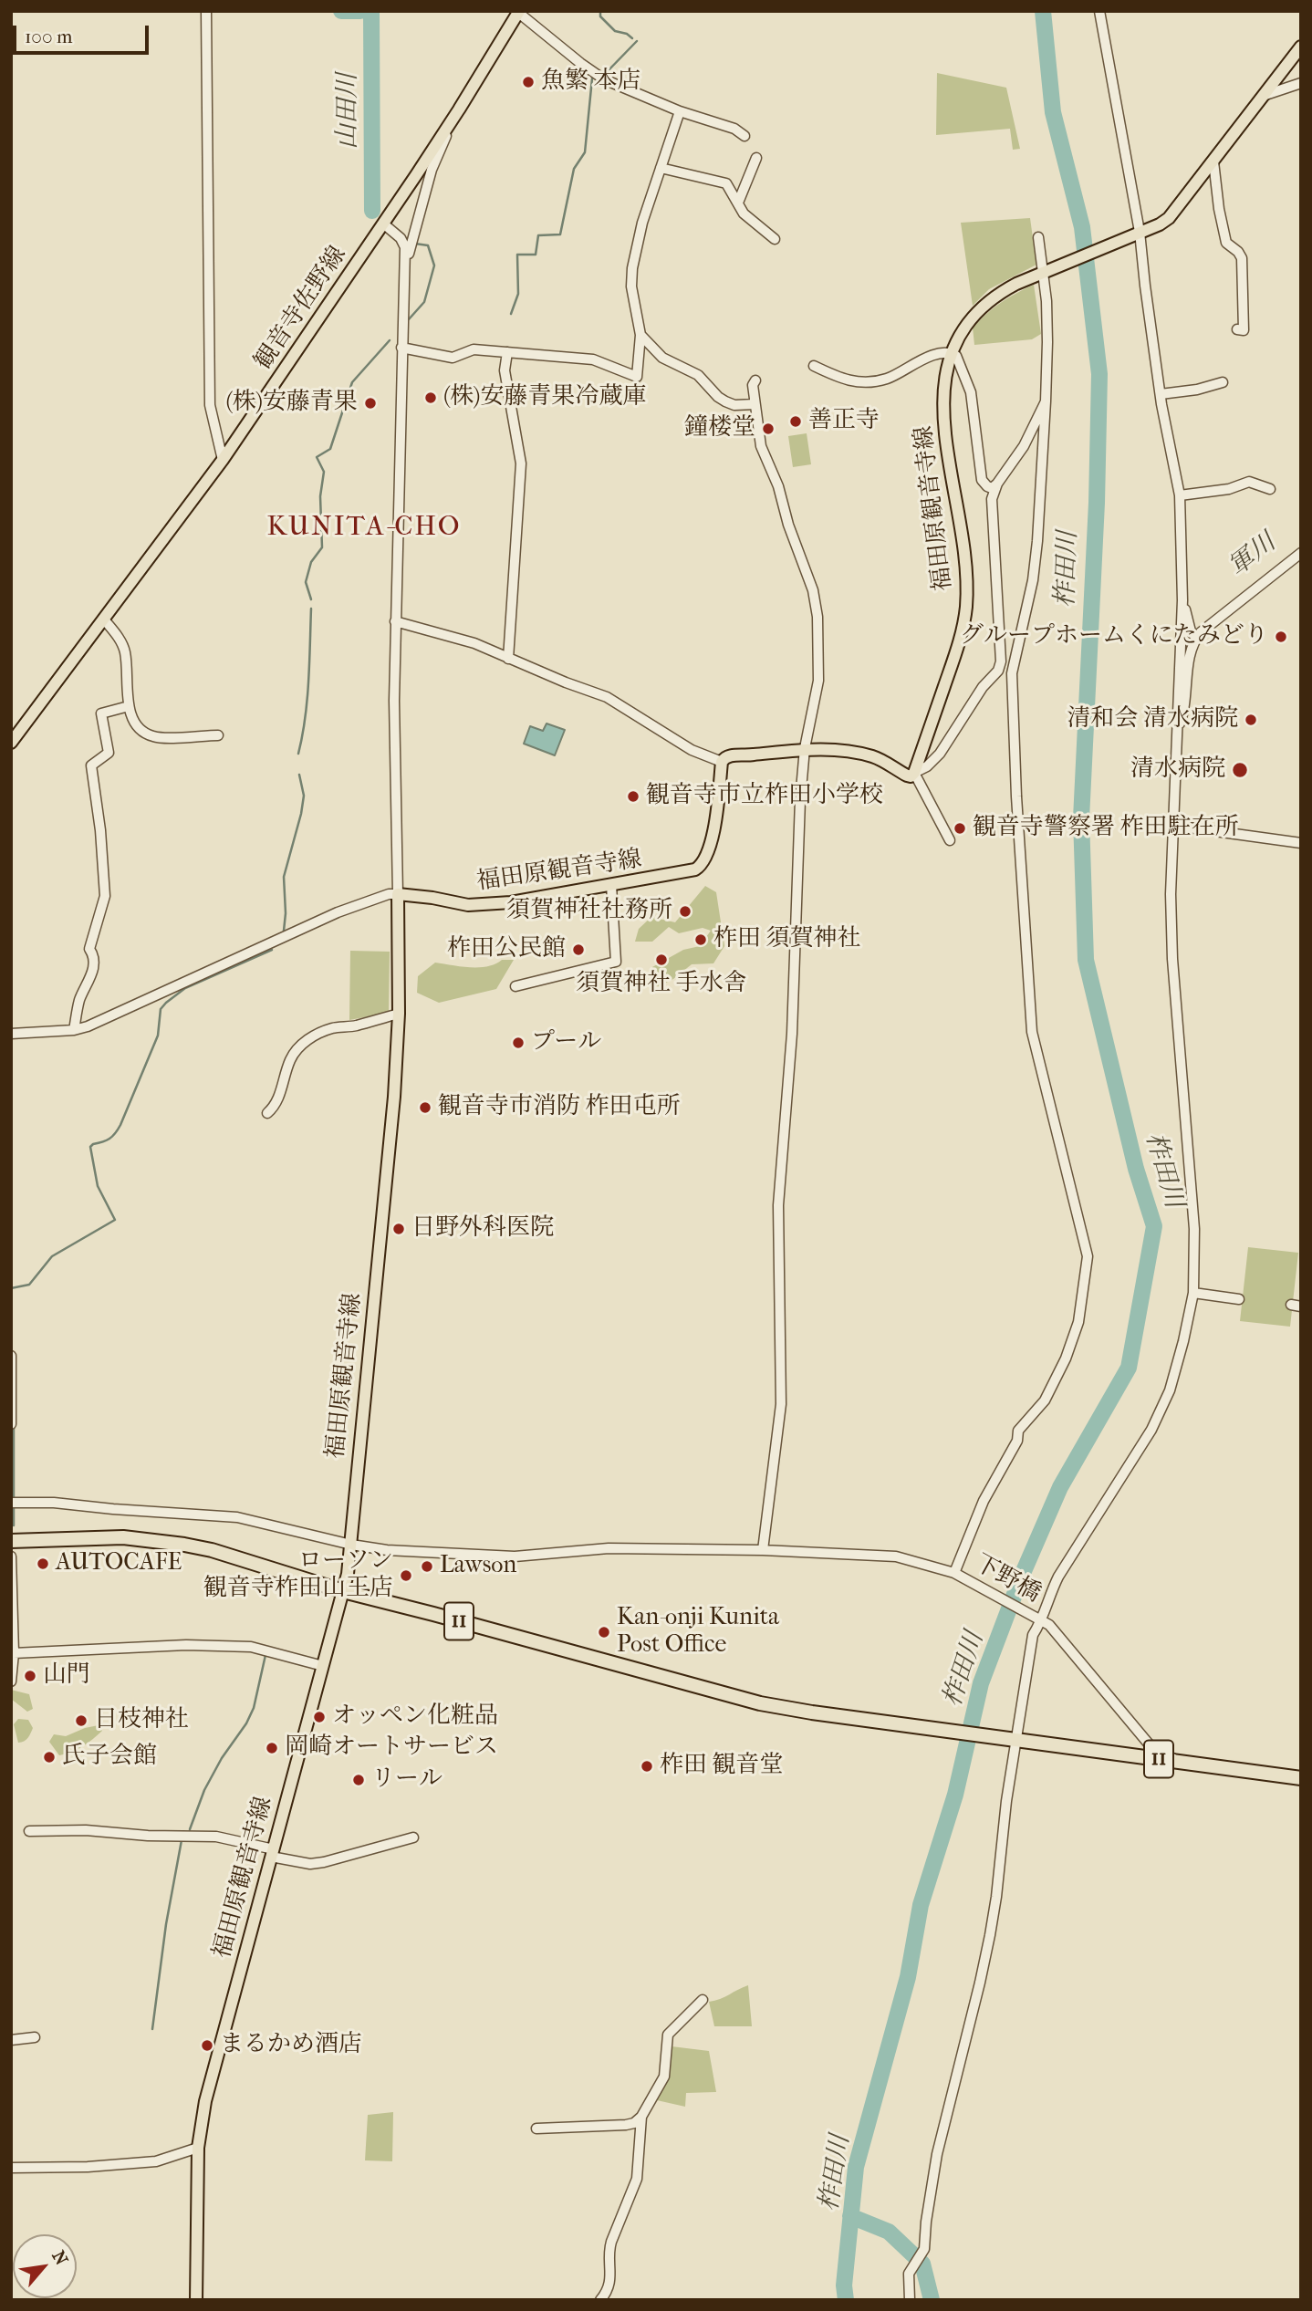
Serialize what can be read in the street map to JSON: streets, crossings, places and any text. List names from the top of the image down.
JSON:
{
  "streets": {
    "highway": ["11"],
    "main road": ["観音寺佐野線", "福田原観音寺線"],
    "street": ["下野橋"]
  },
  "crossings": [
    ["福田原観音寺線", "下野橋"],
    ["福田原観音寺線", "11"],
    ["下野橋", "11"]
  ],
  "districts": ["KUNITA-CHO"],
  "water": ["山田川", "軍川", "柞田川"],
  "places": [
    "魚繁 本店",
    "(株)安藤青果冷蔵庫",
    "(株)安藤青果",
    "善正寺",
    "鐘楼堂",
    "グループホームくにたみどり",
    "清和会 清水病院",
    "清水病院",
    "観音寺市立柞田小学校",
    "観音寺警察署 柞田駐在所",
    "須賀神社社務所",
    "柞田 須賀神社",
    "柞田公民館",
    "須賀神社 手水舎",
    "プール",
    "観音寺市消防 柞田屯所",
    "日野外科医院",
    "AUTOCAFE",
    "Lawson",
    "ローソン 観音寺柞田山王店",
    "Kan-onji Kunita Post Office",
    "山門",
    "オッペン化粧品",
    "日枝神社",
    "岡崎オートサービス",
    "氏子会館",
    "柞田 観音堂",
    "リール",
    "まるかめ酒店"
  ],
  "scale_bar": "100 m",
  "north": "top right"
}
